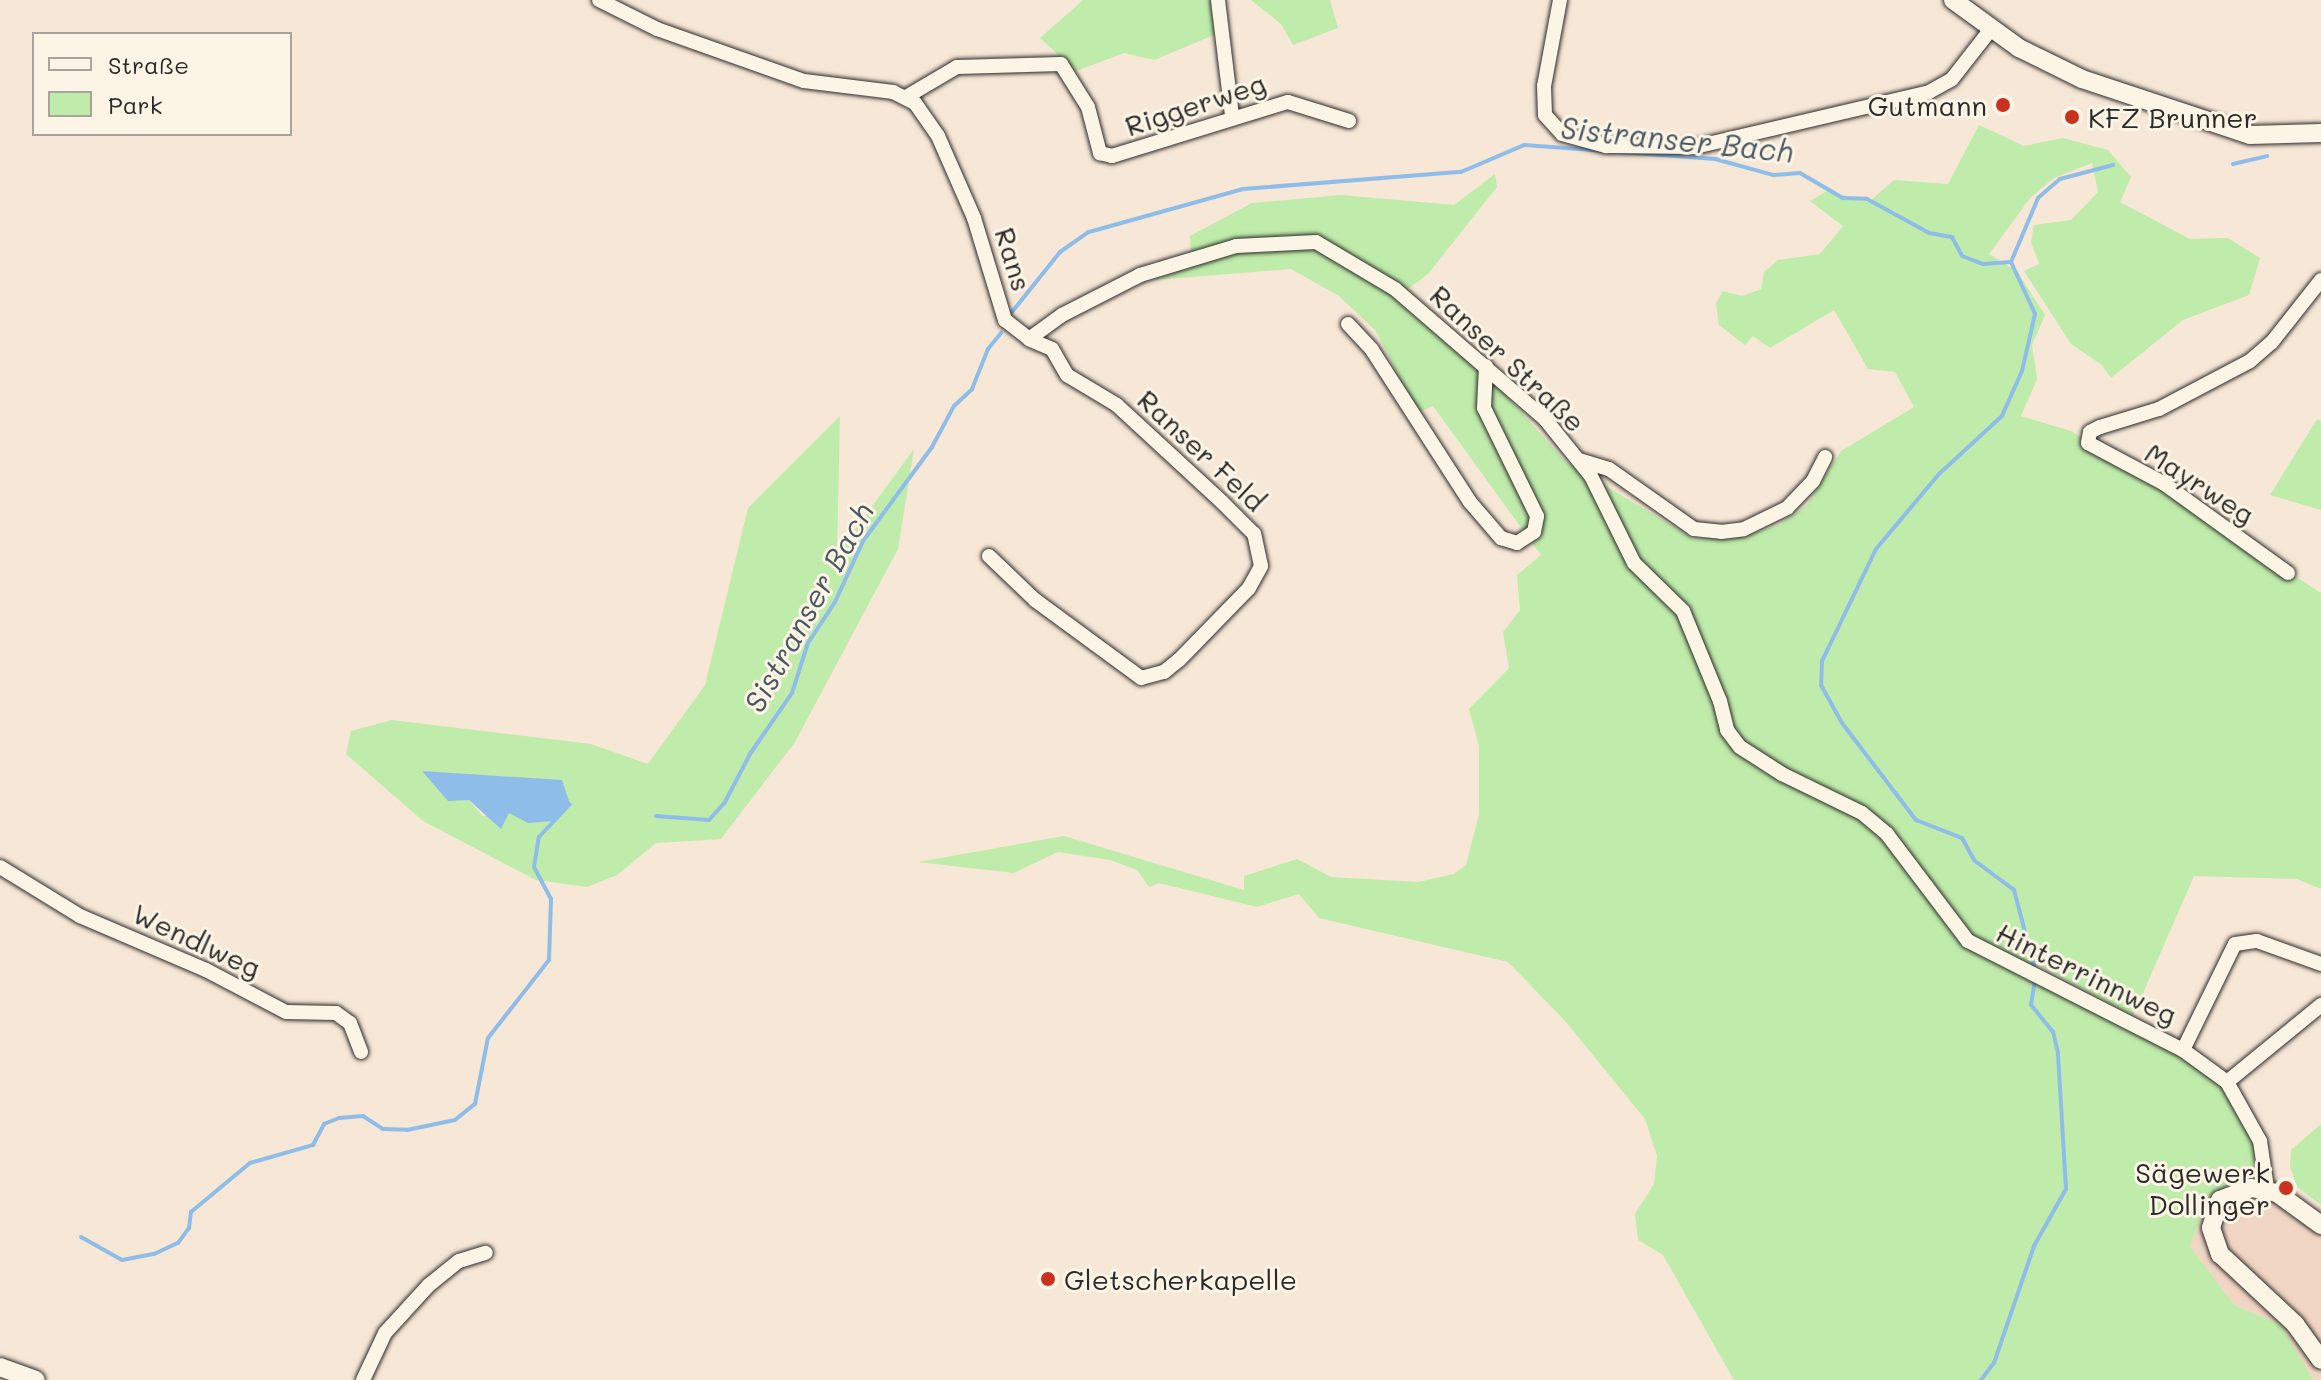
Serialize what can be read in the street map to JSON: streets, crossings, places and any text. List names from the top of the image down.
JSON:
{
  "streets": {
    "street": [
      "Riggerweg",
      "Rans",
      "Ranser Straße",
      "Ranser Feld",
      "Mayrweg",
      "Wendlweg",
      "Hinterrinnweg"
    ]
  },
  "crossings": [
    ["Riggerweg", "Rans"],
    ["Rans", "Ranser Straße"],
    ["Rans", "Ranser Feld"],
    ["Ranser Straße", "Hinterrinnweg"]
  ],
  "water": ["Sistranser Bach"],
  "places": [
    "Gutmann",
    "KFZ Brunner",
    "Sägewerk Dollinger",
    "Gletscherkapelle"
  ],
  "legend": ["Straße", "Park"]
}
